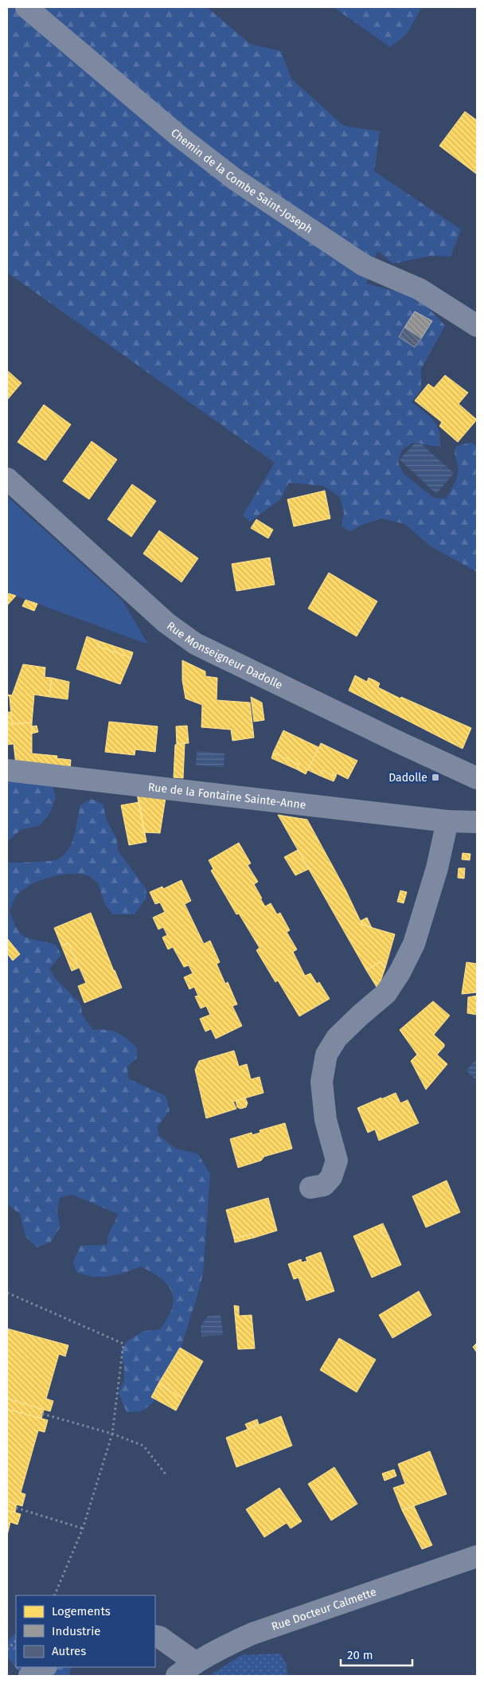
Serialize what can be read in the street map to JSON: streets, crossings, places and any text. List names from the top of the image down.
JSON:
{
  "streets": {
    "street": [
      "Chemin de la Combe Saint-Joseph",
      "Rue Monseigneur Dadolle",
      "Rue de la Fontaine Sainte-Anne",
      "Rue Docteur Calmette"
    ]
  },
  "places": {
    "transit": ["Dadolle"]
  },
  "legend": ["Logements", "Industrie", "Autres"],
  "scale_bar": "20 m"
}
